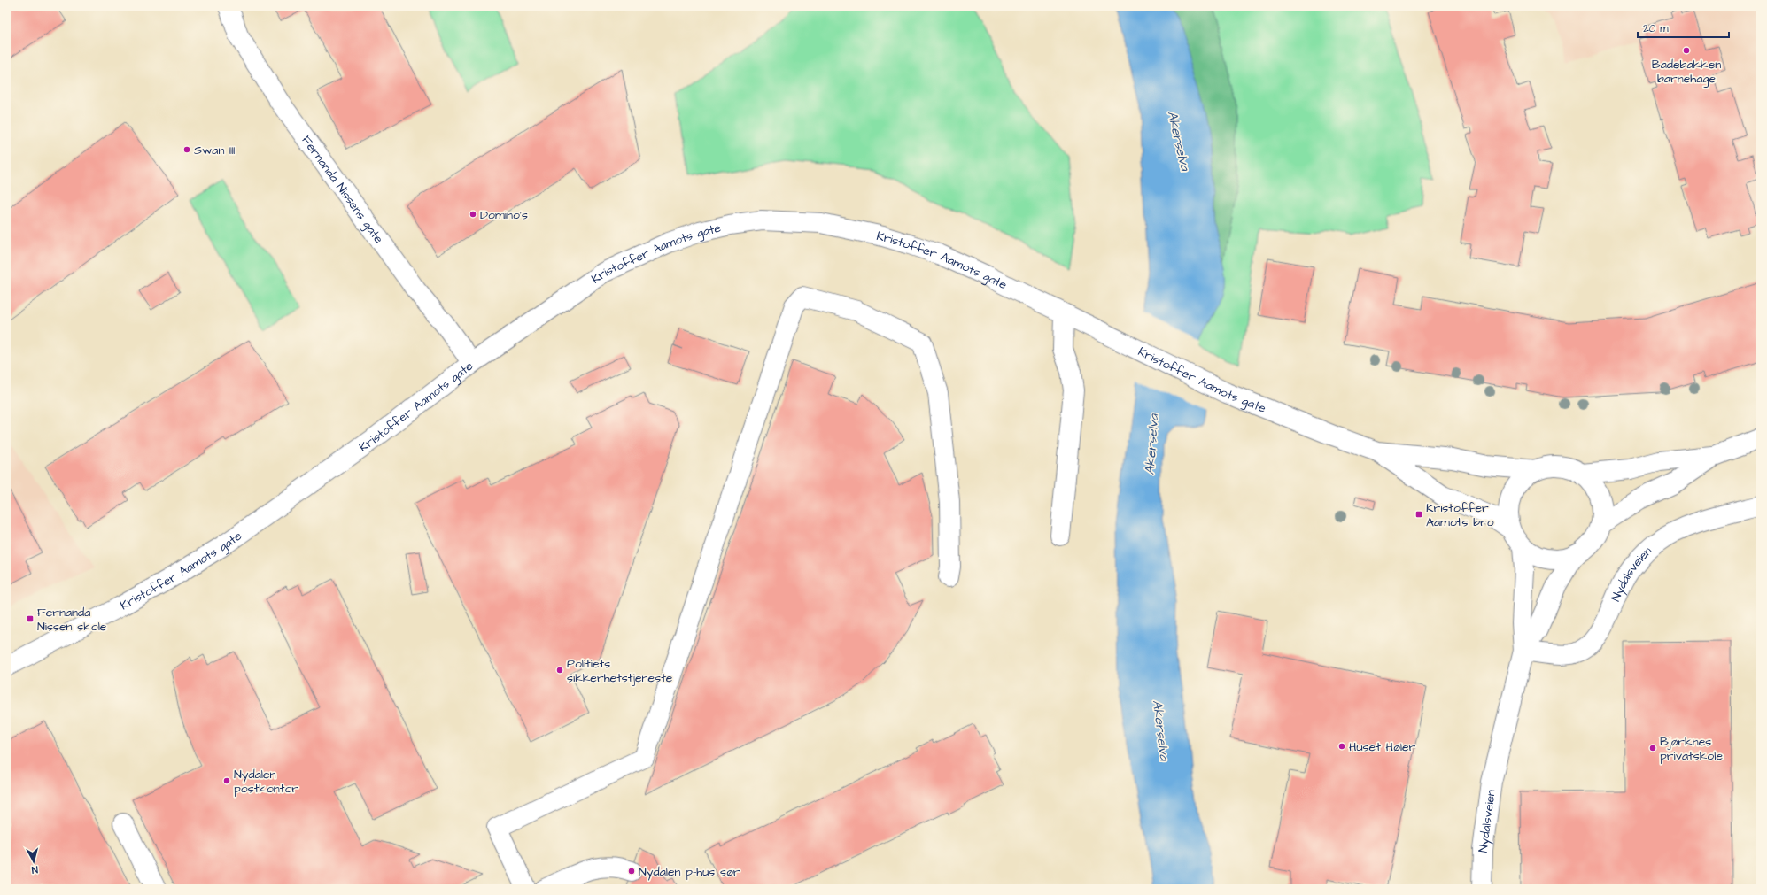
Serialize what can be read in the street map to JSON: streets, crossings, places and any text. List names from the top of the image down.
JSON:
{
  "streets": {
    "street": ["Fernanda Nissens gate", "Kristoffer Aamots gate", "Nydalsveien"]
  },
  "crossings": [
    ["Fernanda Nissens gate", "Kristoffer Aamots gate"],
    ["Kristoffer Aamots gate", "Nydalsveien"]
  ],
  "water": ["Akerselva"],
  "places": {
    "other": [
      "Badebakken barnehage",
      "Swan III",
      "Domino's",
      "Politiets sikkerhetstjeneste",
      "Huset Høier",
      "Bjørknes privatskole",
      "Nydalen postkontor",
      "Nydalen p-hus sør"
    ],
    "transit": ["Kristoffer Aamots bro", "Fernanda Nissen skole"]
  },
  "scale_bar": "20 m",
  "north": "bottom"
}
